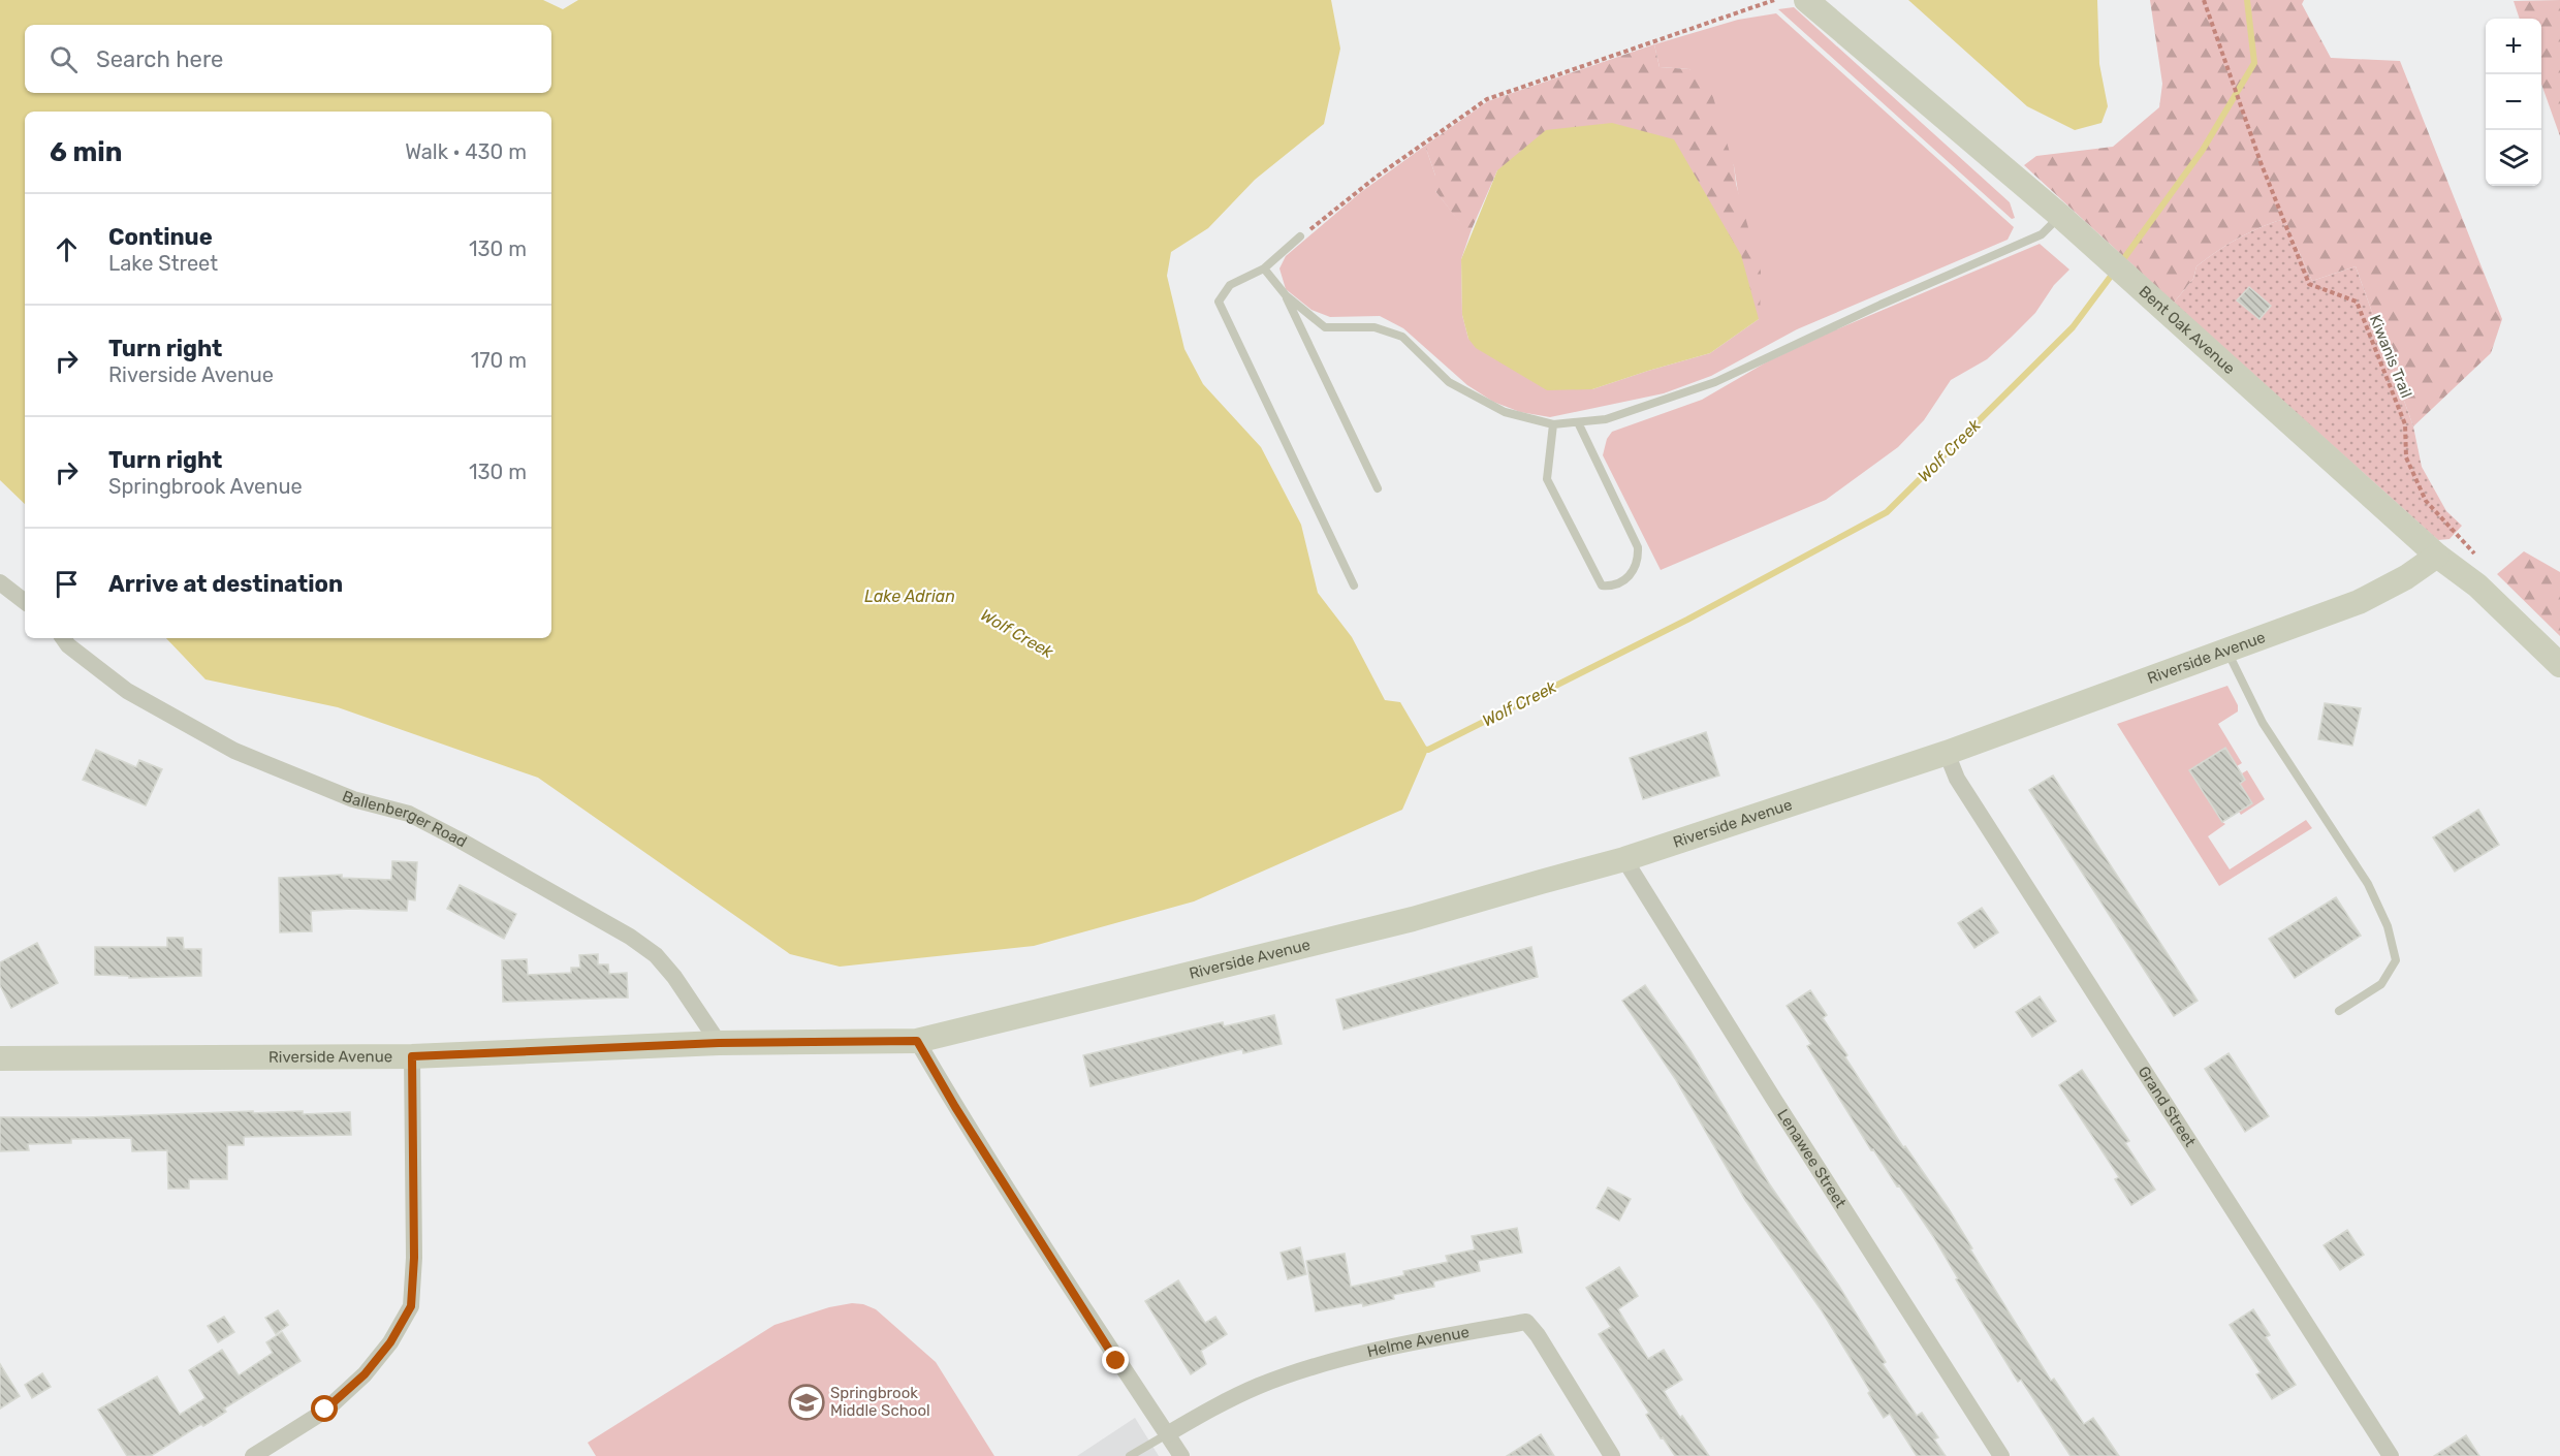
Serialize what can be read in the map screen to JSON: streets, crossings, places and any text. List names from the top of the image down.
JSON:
{
  "streets": {
    "street": [
      "Bent Oak Avenue",
      "Riverside Avenue",
      "Ballenberger Road",
      "Grand Street",
      "Lenawee Street",
      "Helme Avenue"
    ],
    "path": ["Kiwanis Trail"]
  },
  "crossings": [
    ["Bent Oak Avenue", "Riverside Avenue"],
    ["Riverside Avenue", "Ballenberger Road"],
    ["Riverside Avenue", "Grand Street"],
    ["Riverside Avenue", "Lenawee Street"]
  ],
  "water": ["Wolf Creek", "Lake Adrian"],
  "places": {
    "school or university": ["Springbrook Middle School"]
  },
  "page": {
    "map_buttons": ["+", "−"],
    "search": "Search here",
    "heading": ["6 min", "Walk · 430 m"],
    "list": [
      ["Continue", "Lake Street", "130 m"],
      ["Turn right", "Riverside Avenue", "170 m"],
      ["Turn right", "Springbrook Avenue", "130 m"],
      "Arrive at destination"
    ]
  }
}
